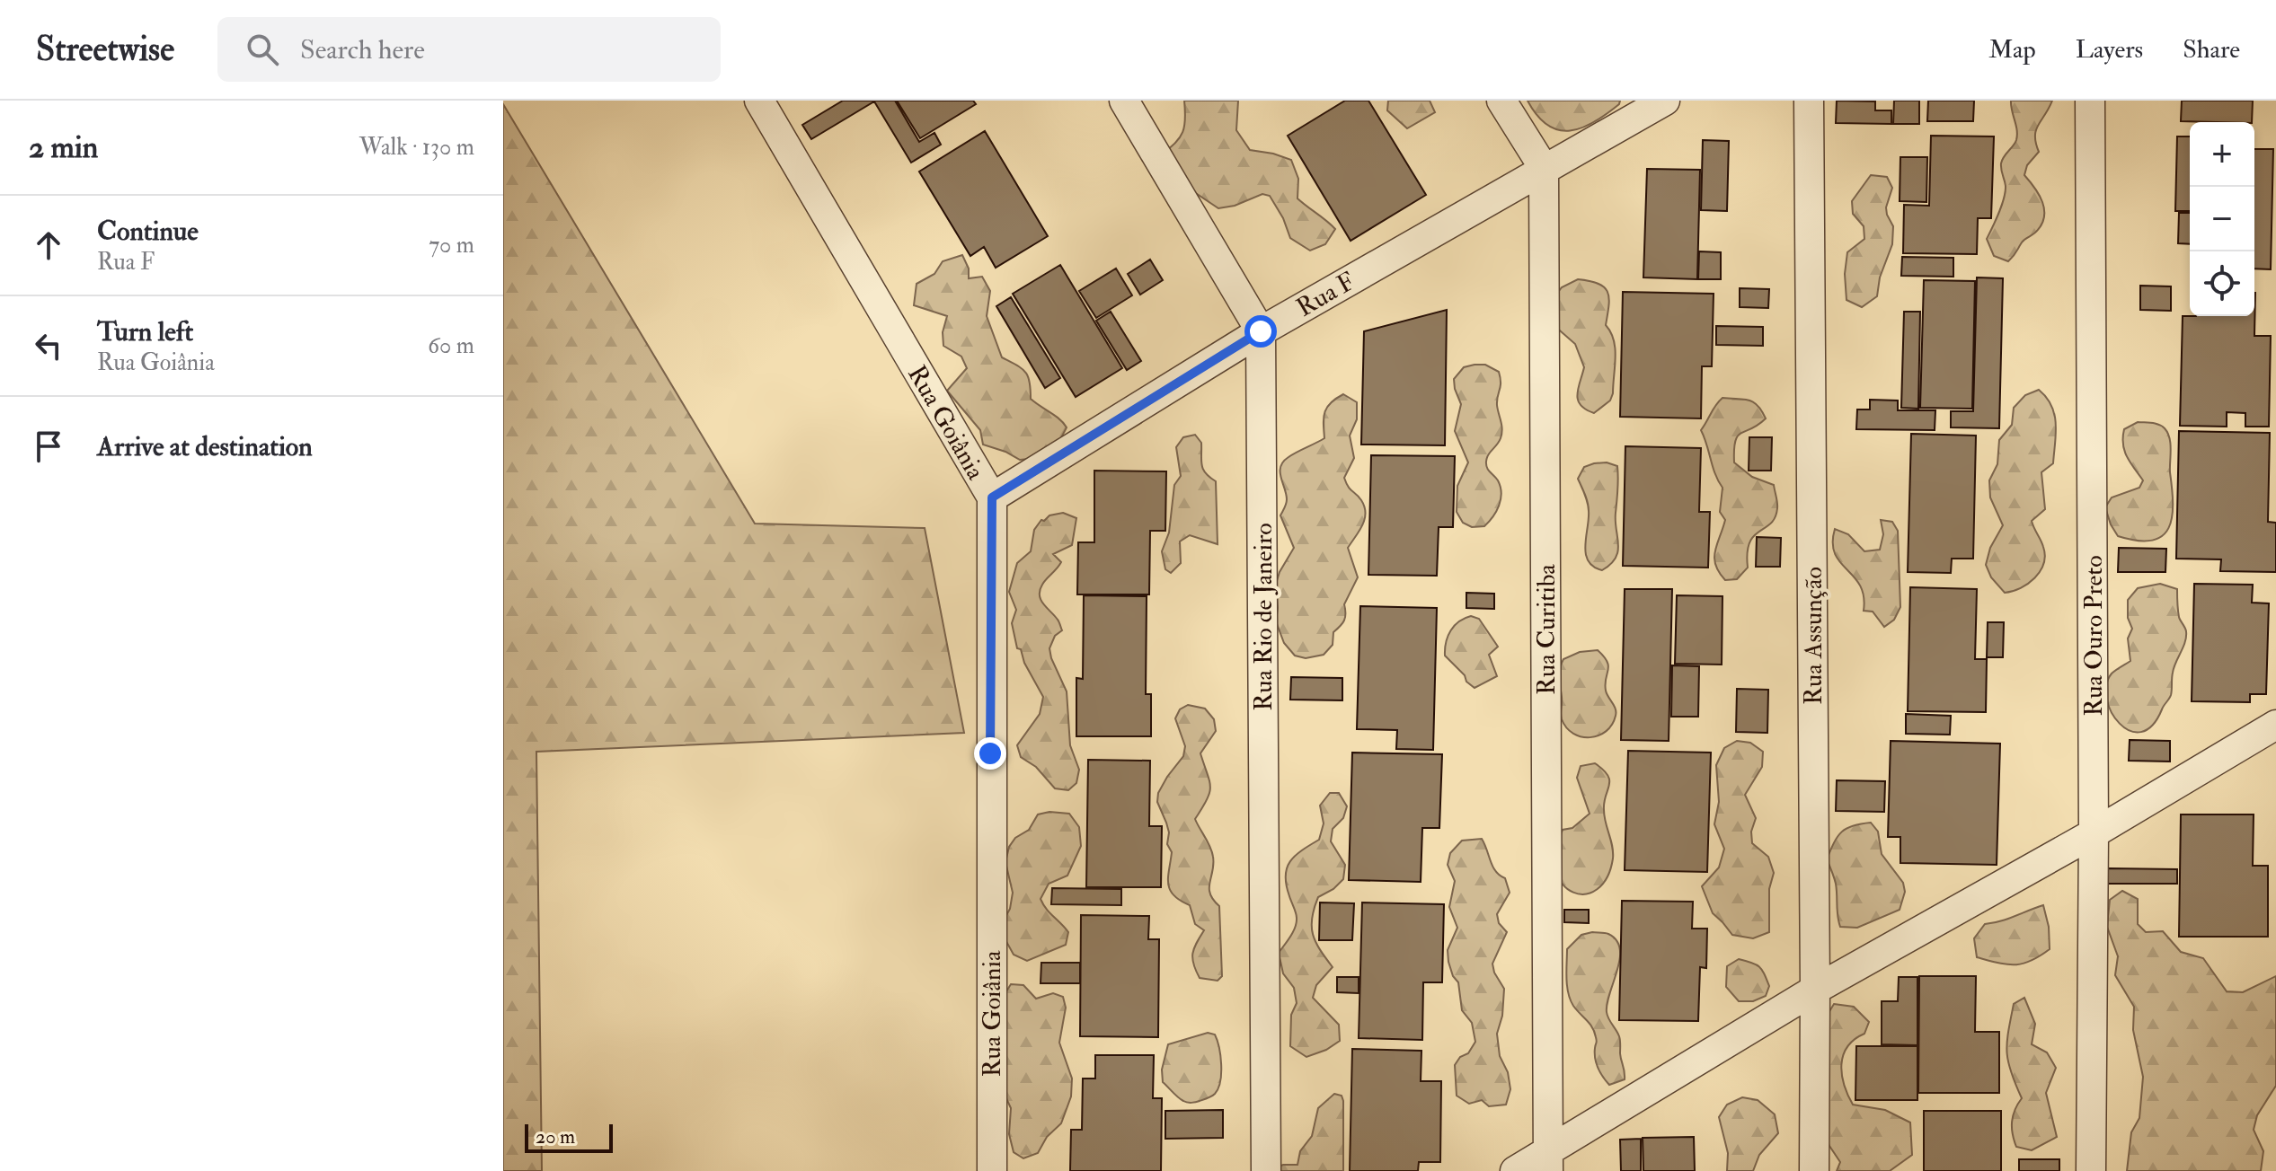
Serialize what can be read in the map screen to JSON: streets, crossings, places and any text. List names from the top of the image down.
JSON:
{
  "streets": {
    "street": [
      "Rua F",
      "Rua Goiânia",
      "Rua Rio de Janeiro",
      "Rua Curitiba",
      "Rua Assunção",
      "Rua Ouro Preto"
    ]
  },
  "crossings": [
    ["Rua F", "Rua Goiânia"],
    ["Rua F", "Rua Rio de Janeiro"],
    ["Rua F", "Rua Curitiba"]
  ],
  "scale_bar": "20 m",
  "page": {
    "header": "Streetwise",
    "search": "Search here",
    "nav": ["Map", "Layers", "Share"],
    "heading": ["2 min", "Walk · 130 m"],
    "map_buttons": ["+", "−"],
    "list": [
      ["Continue", "Rua F", "70 m"],
      ["Turn left", "Rua Goiânia", "60 m"],
      "Arrive at destination"
    ],
    "scale": "20 m"
  }
}
